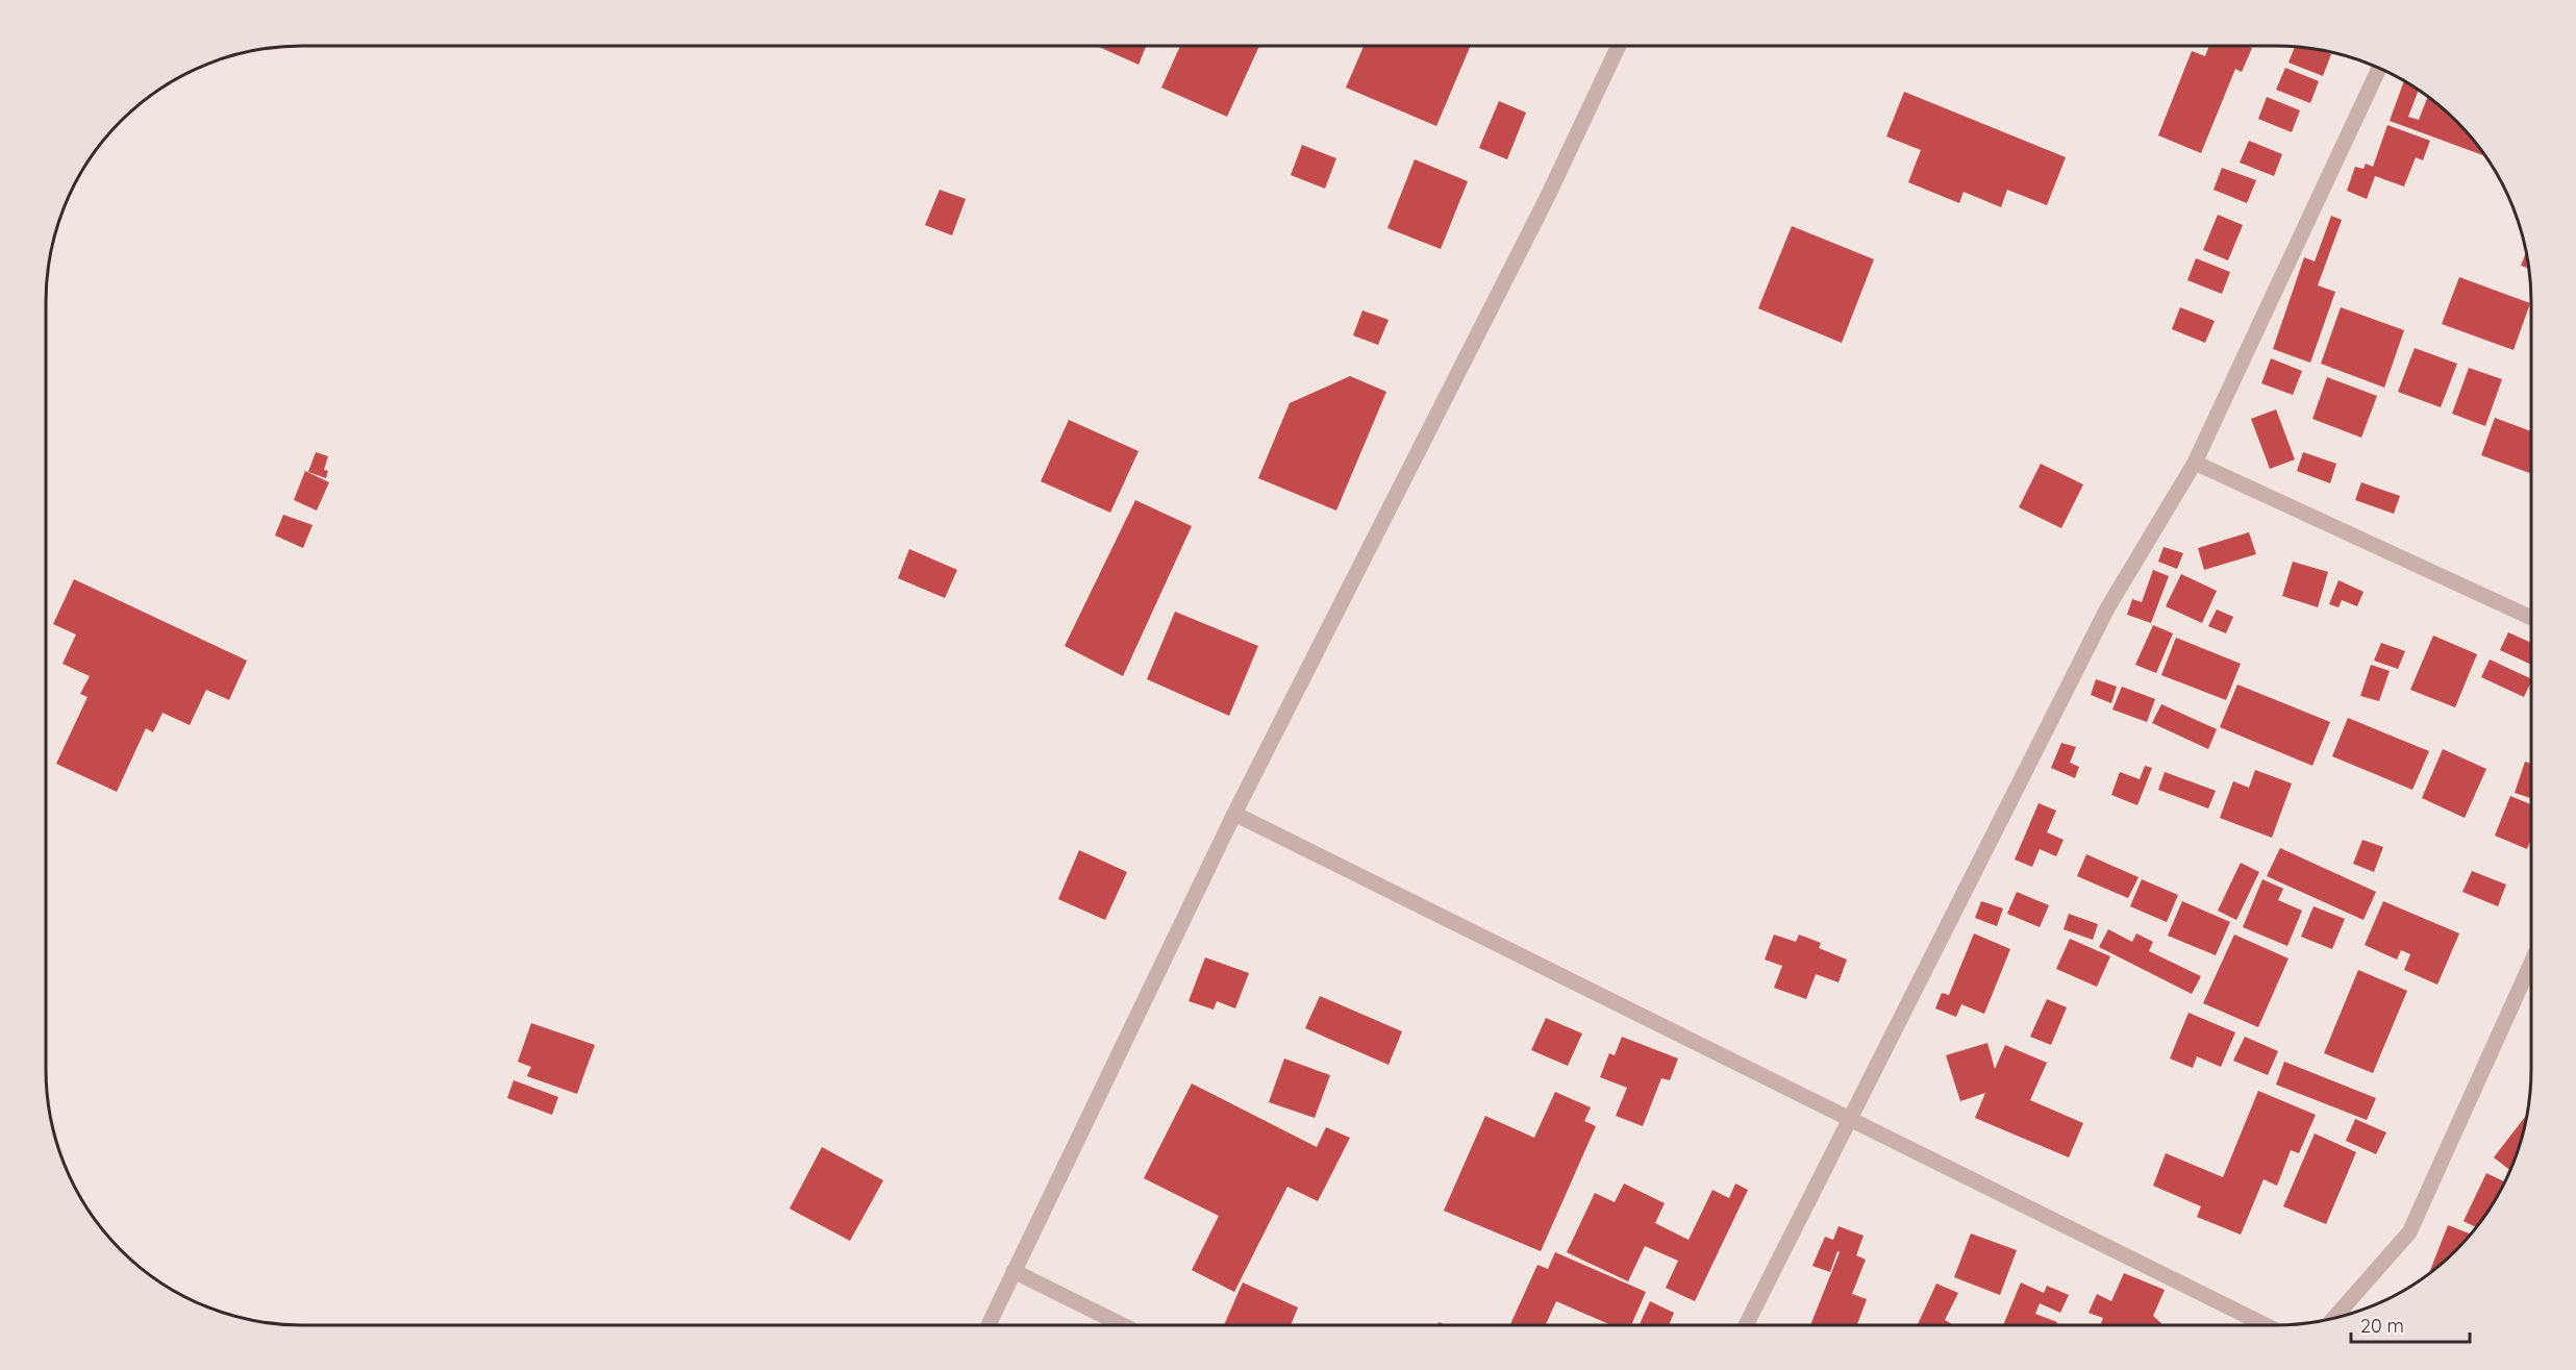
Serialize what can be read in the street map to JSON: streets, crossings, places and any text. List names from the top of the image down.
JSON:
{
  "scale_bar": "20 m"
}
